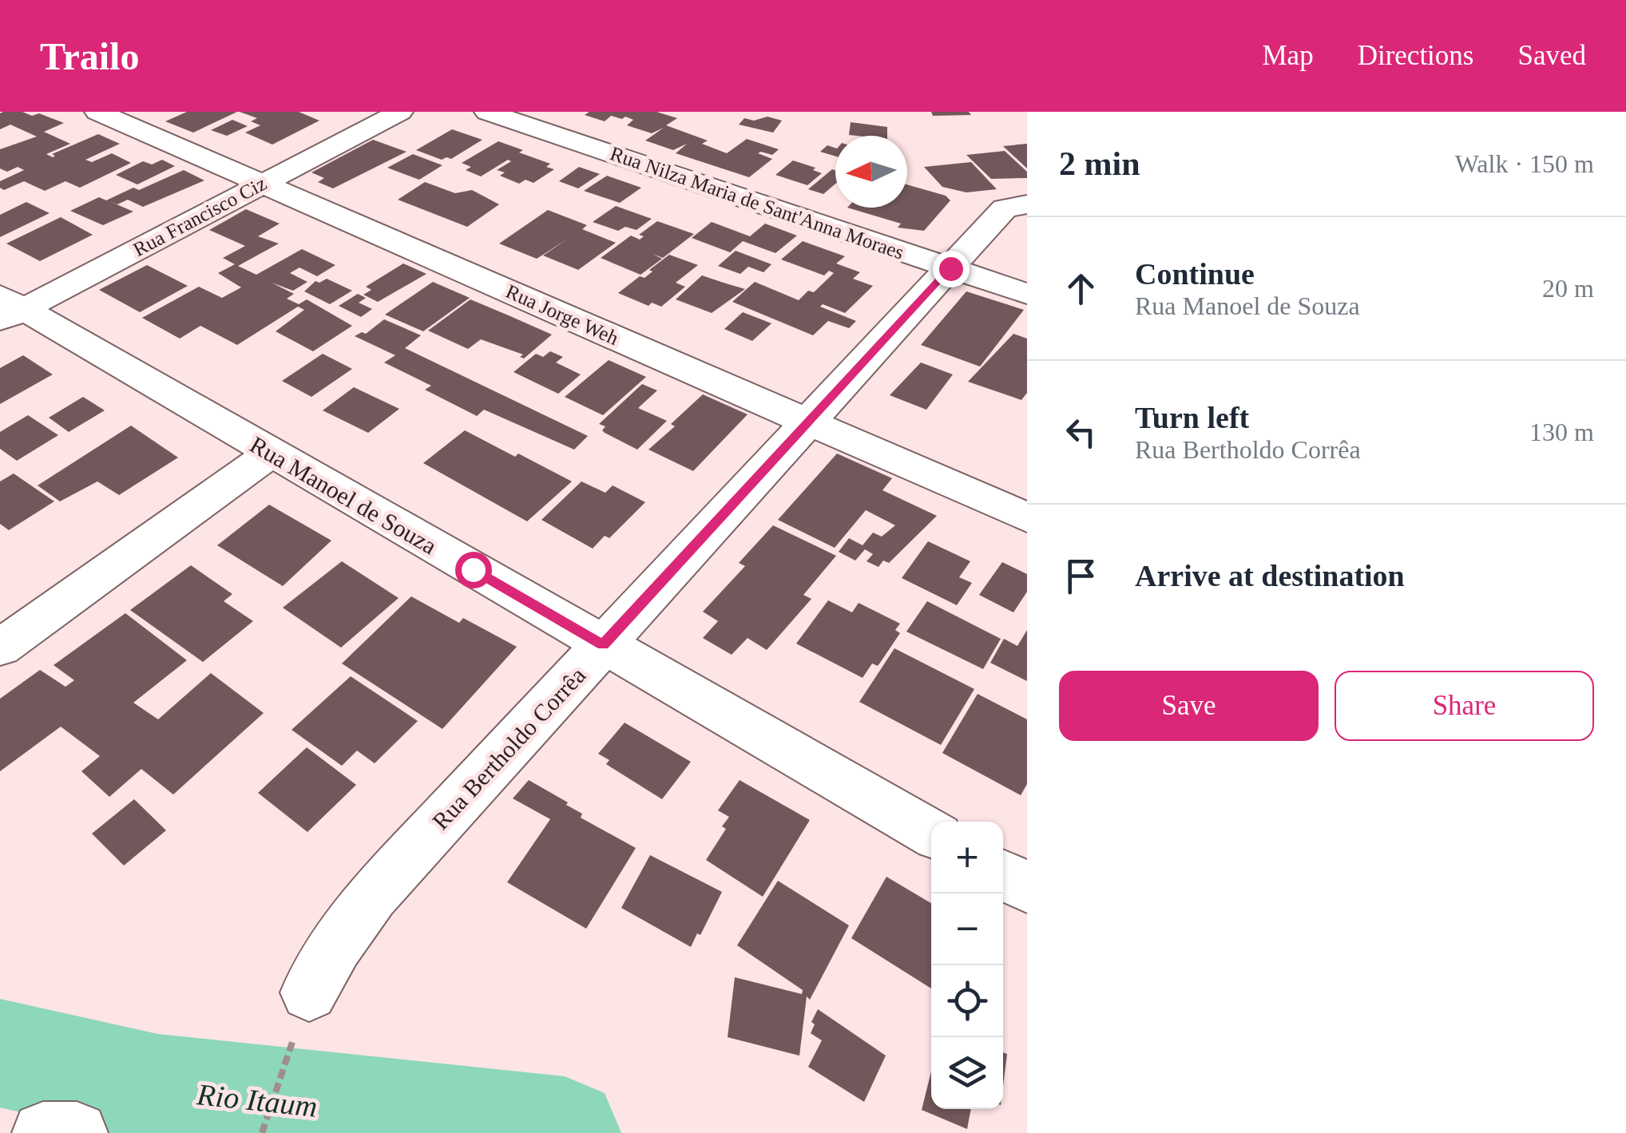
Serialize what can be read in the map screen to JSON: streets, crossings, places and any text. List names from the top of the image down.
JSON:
{
  "streets": {
    "street": [
      "Rua Nilza Maria de Sant'Anna Moraes",
      "Rua Francisco Ciz",
      "Rua Jorge Weh",
      "Rua Manoel de Souza",
      "Rua Bertholdo Corrêa"
    ]
  },
  "crossings": [
    ["Rua Nilza Maria de Sant'Anna Moraes", "Rua Bertholdo Corrêa"],
    ["Rua Francisco Ciz", "Rua Jorge Weh"],
    ["Rua Francisco Ciz", "Rua Manoel de Souza"],
    ["Rua Jorge Weh", "Rua Bertholdo Corrêa"],
    ["Rua Manoel de Souza", "Rua Bertholdo Corrêa"]
  ],
  "water": ["Rio Itaum"],
  "north": "left",
  "page": {
    "header": "Trailo",
    "nav": ["Map", "Directions", "Saved"],
    "heading": ["2 min", "Walk · 150 m"],
    "list": [
      ["Continue", "Rua Manoel de Souza", "20 m"],
      ["Turn left", "Rua Bertholdo Corrêa", "130 m"],
      "Arrive at destination"
    ],
    "buttons": ["Save", "Share"],
    "map_buttons": ["+", "−"]
  }
}
